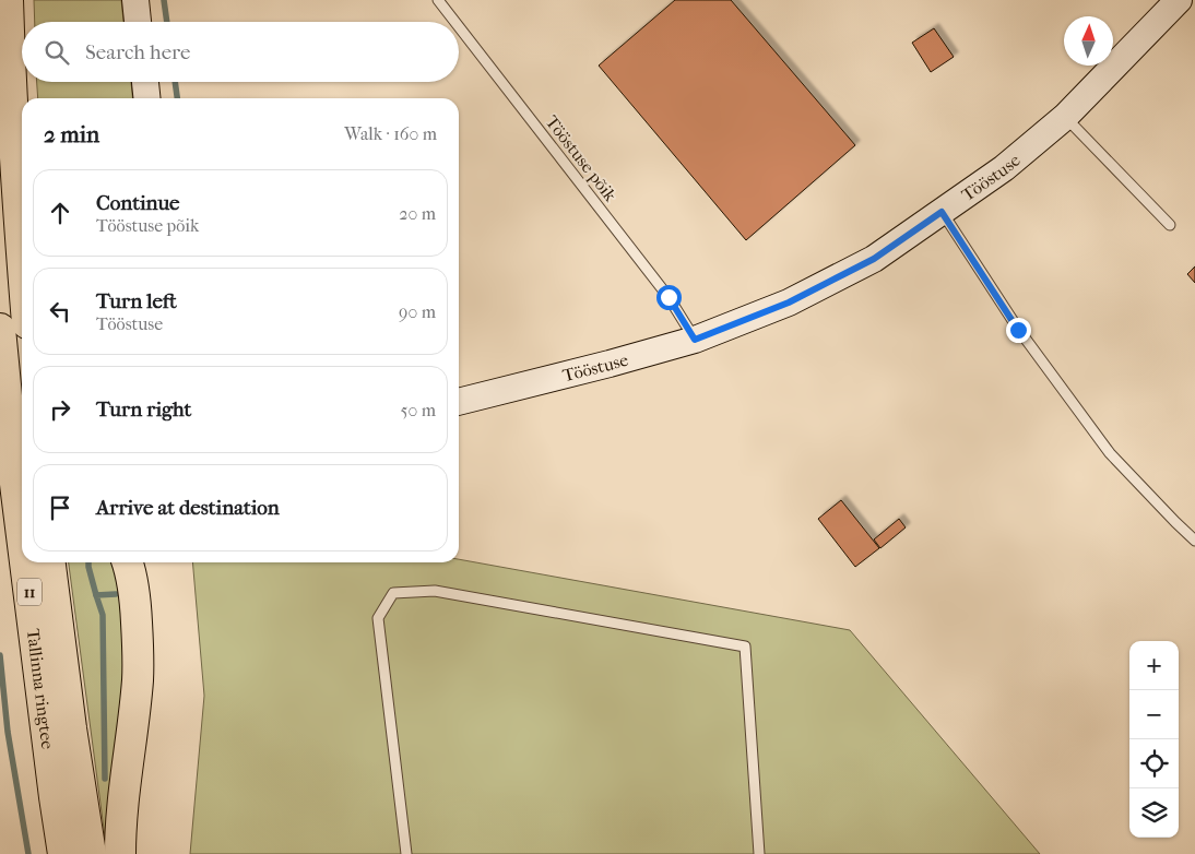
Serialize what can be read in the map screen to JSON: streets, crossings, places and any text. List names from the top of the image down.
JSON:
{
  "streets": {
    "highway": ["11", "Tallinna ringtee"],
    "street": ["Tööstuse"],
    "lane": ["Tööstuse põik"]
  },
  "crossings": [
    ["Tööstuse põik", "Tööstuse"]
  ],
  "north": "top",
  "page": {
    "search": "Search here",
    "heading": ["2 min", "Walk · 160 m"],
    "list": [
      ["Continue", "Tööstuse põik", "20 m"],
      ["Turn left", "Tööstuse", "90 m"],
      ["Turn right", "50 m"],
      "Arrive at destination"
    ],
    "map_buttons": ["+", "−"]
  }
}
